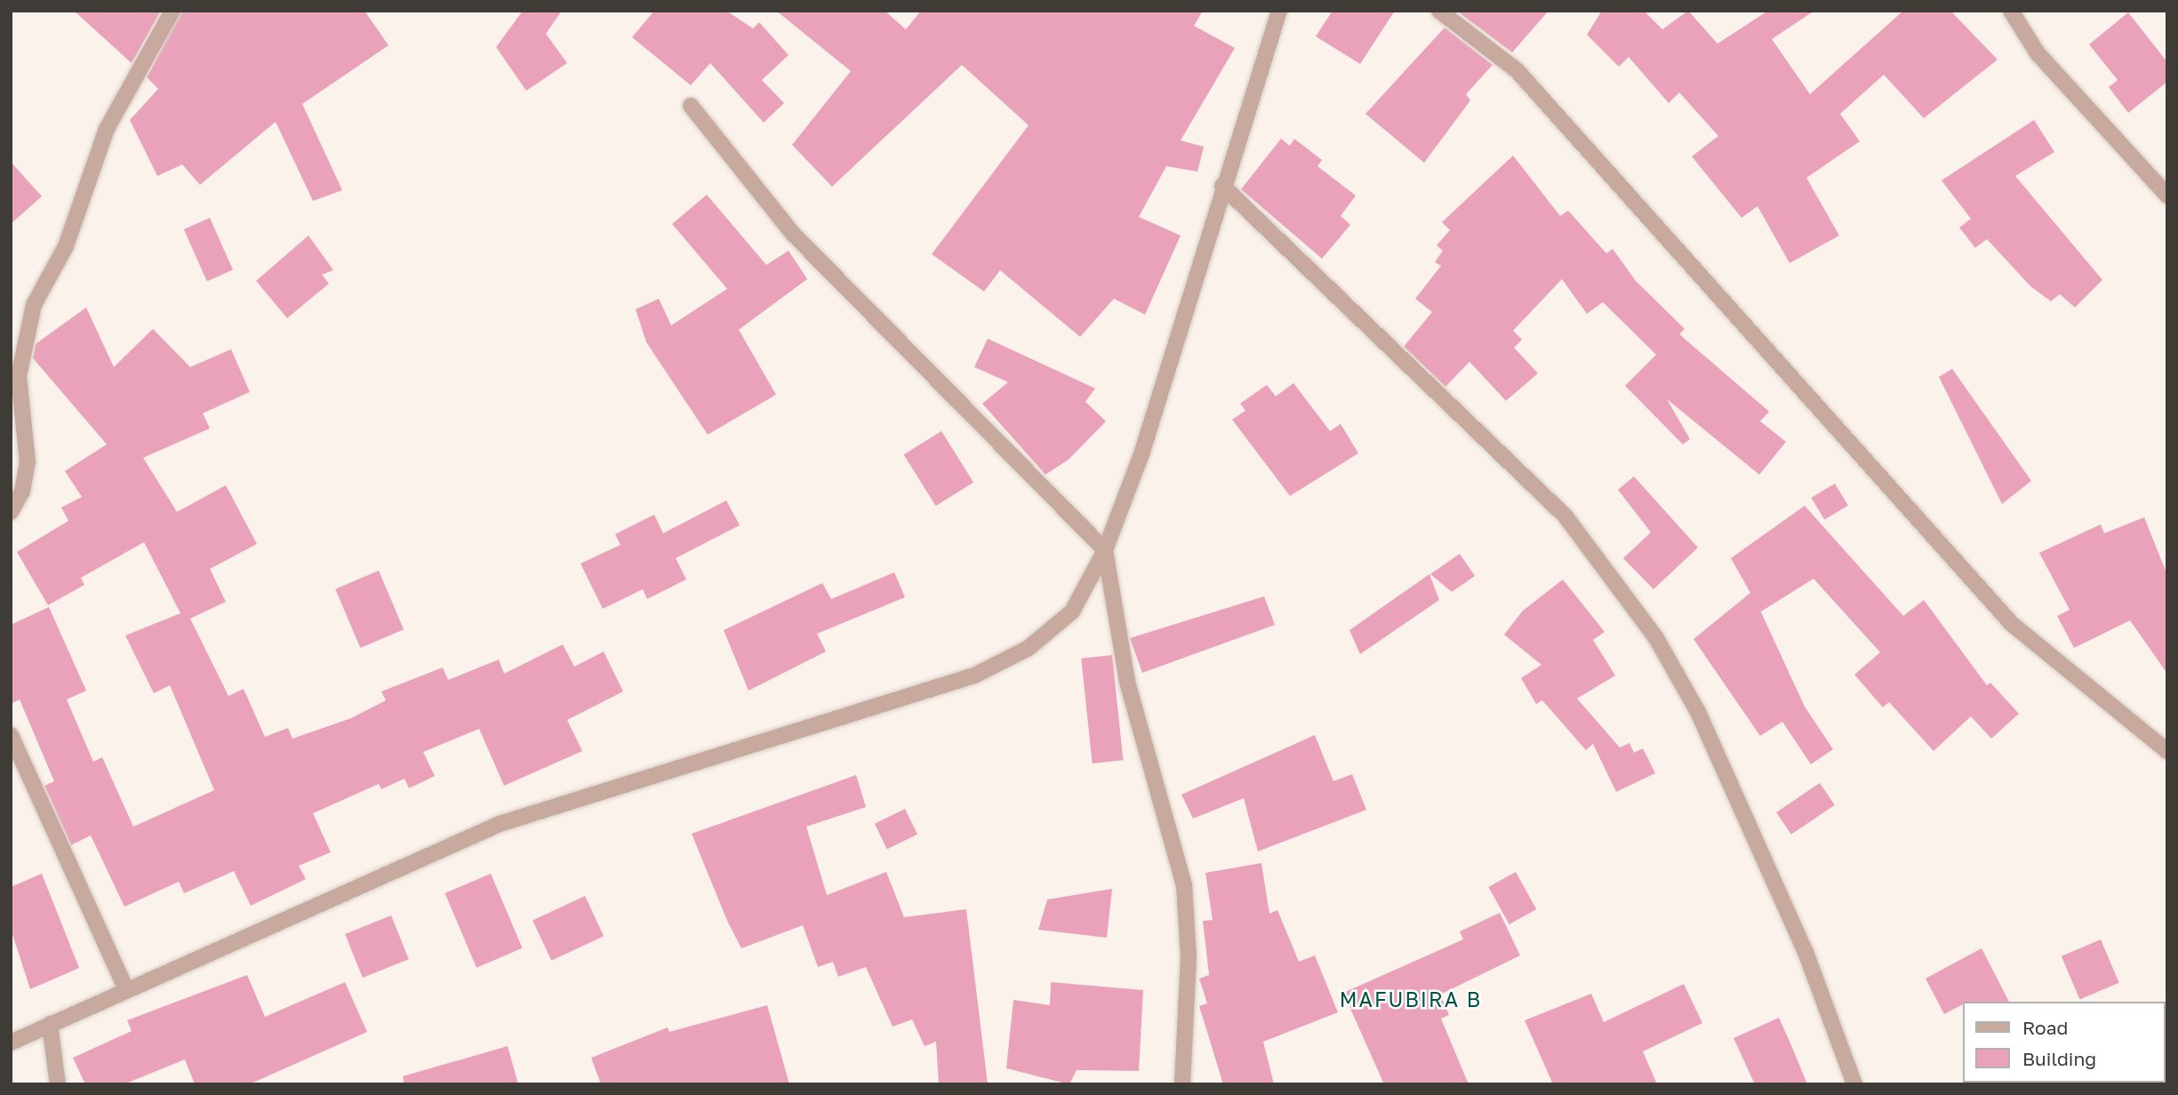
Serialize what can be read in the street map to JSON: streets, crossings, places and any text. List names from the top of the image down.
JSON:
{
  "districts": ["MAFUBIRA B"],
  "legend": ["Road", "Building"]
}
